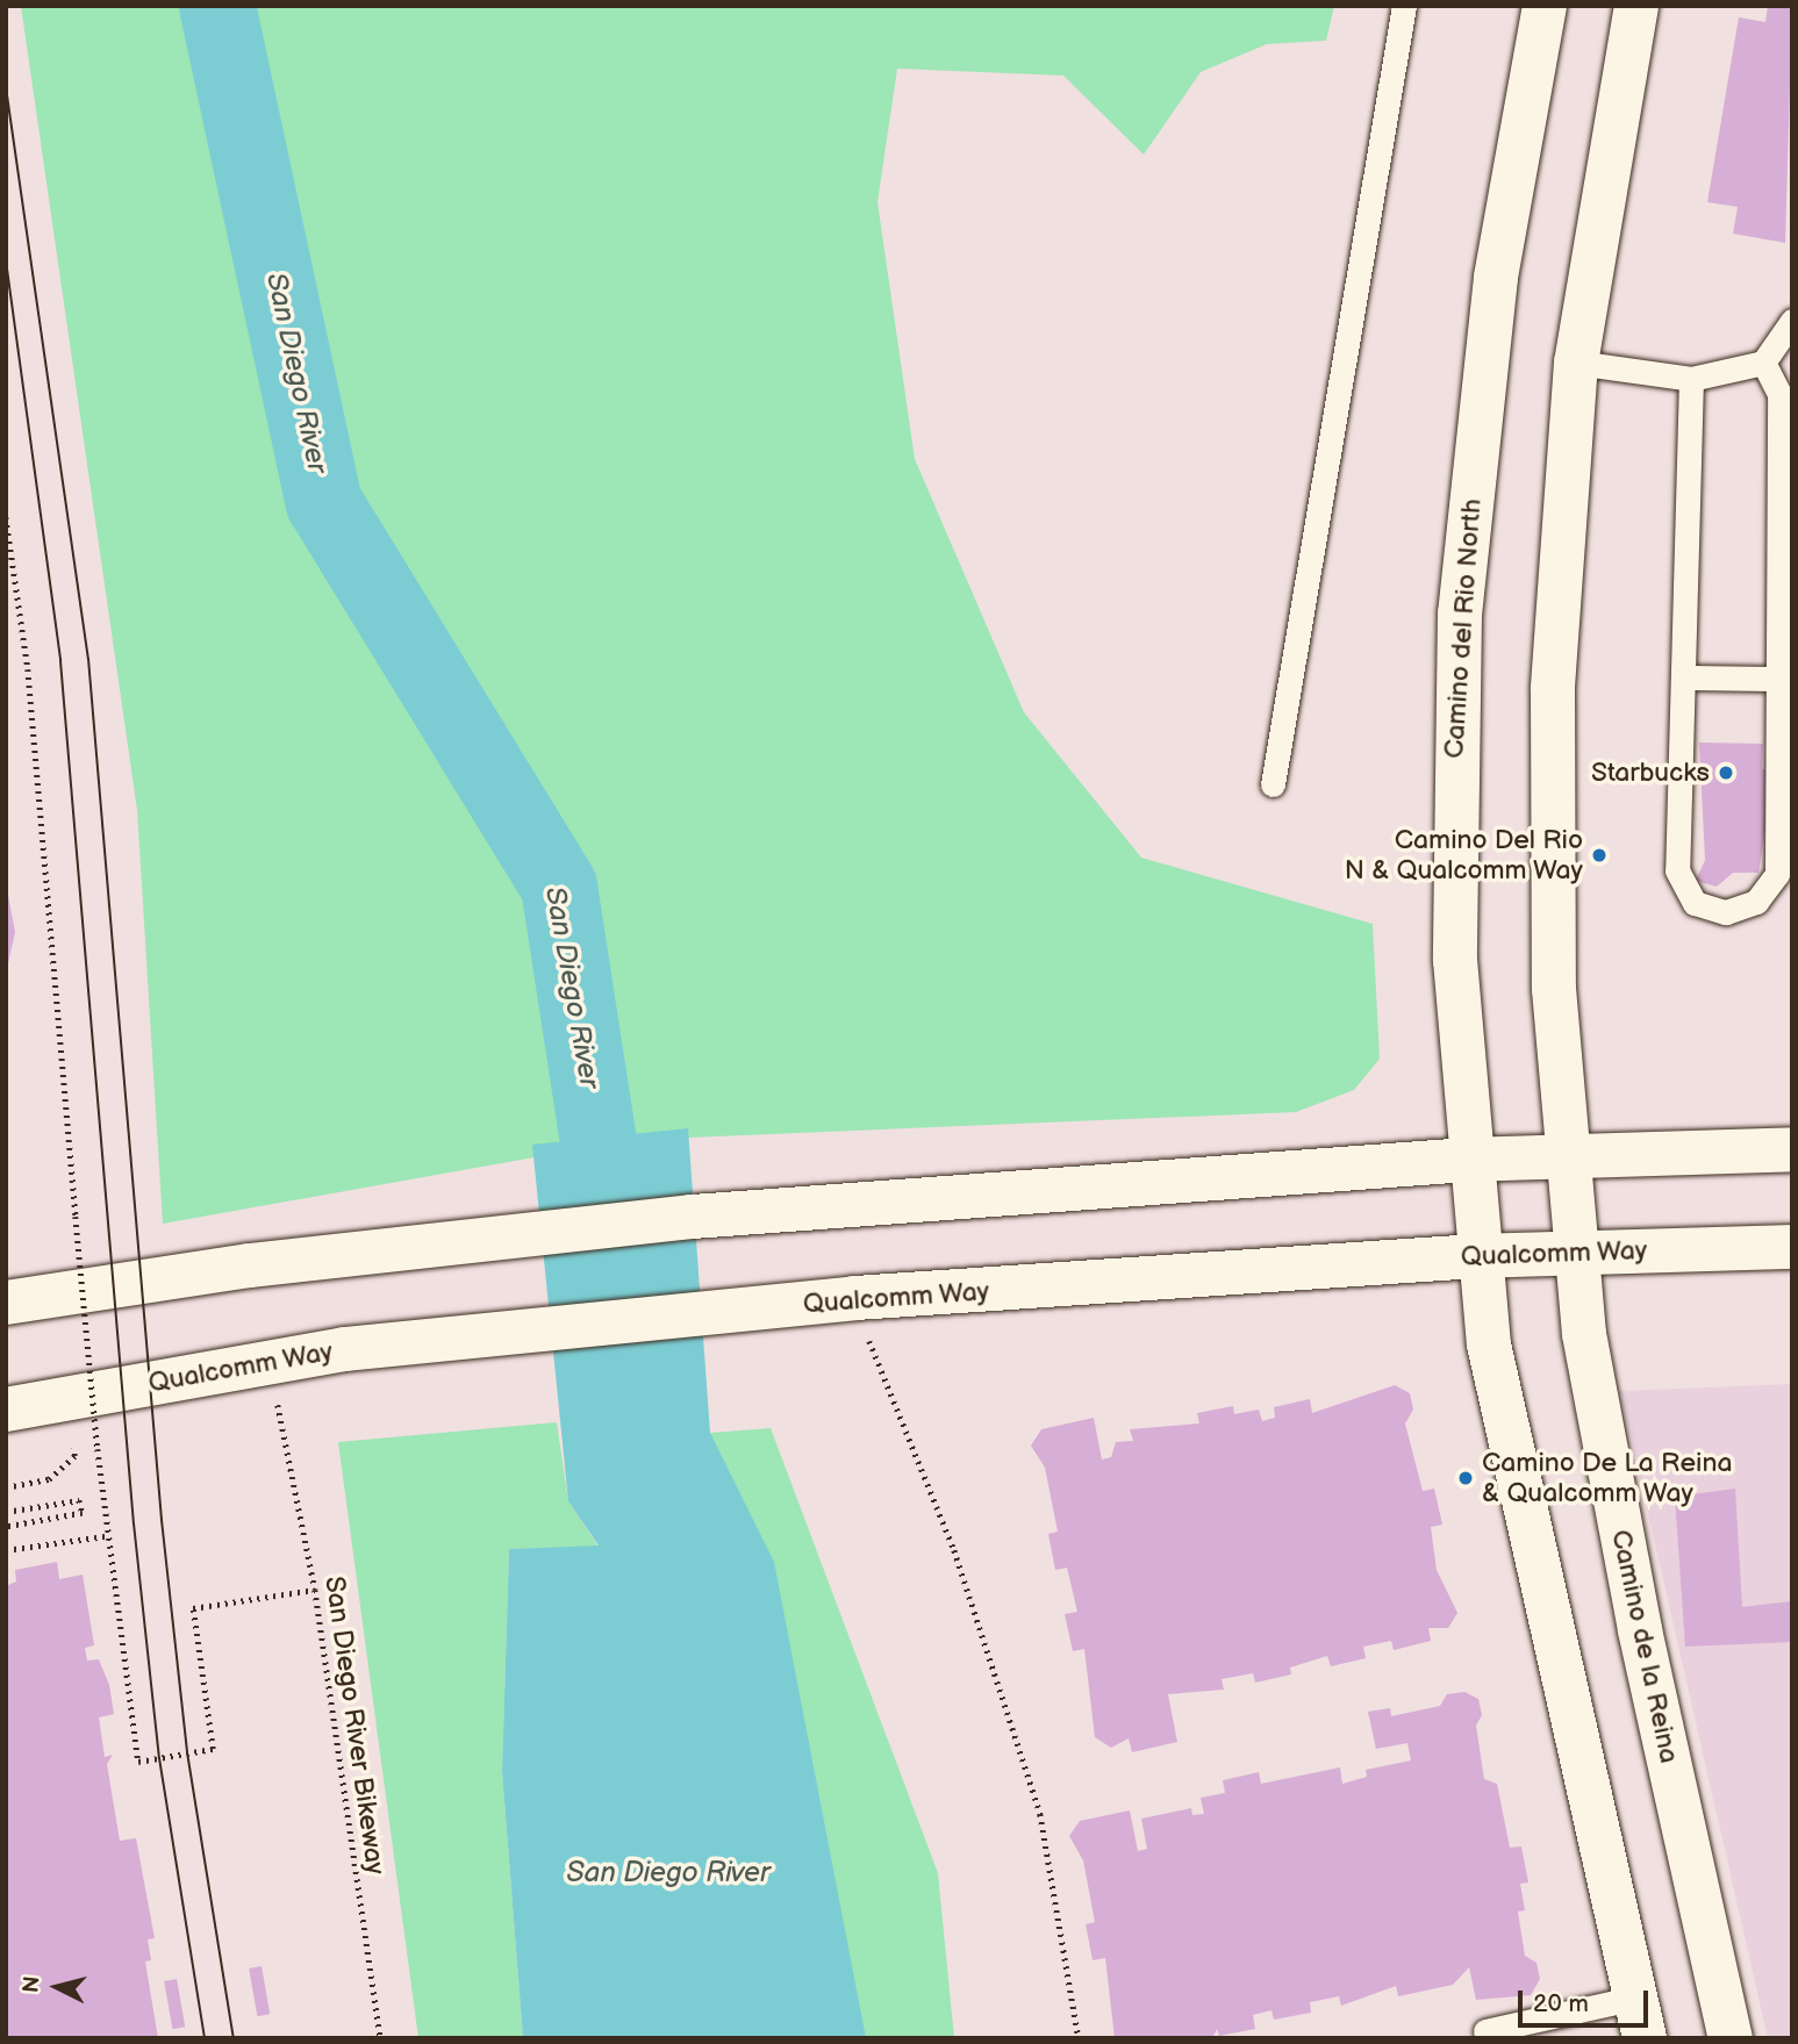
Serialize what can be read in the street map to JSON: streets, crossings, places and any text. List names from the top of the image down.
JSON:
{
  "streets": {
    "main road": ["Camino del Rio North", "Qualcomm Way", "Camino de la Reina"],
    "path": ["San Diego River Bikeway"]
  },
  "crossings": [
    ["Camino del Rio North", "Qualcomm Way"],
    ["Qualcomm Way", "Camino de la Reina"]
  ],
  "water": ["San Diego River"],
  "places": ["Starbucks", "Camino Del Rio N & Qualcomm Way", "Camino De La Reina & Qualcomm Way"],
  "scale_bar": "20 m",
  "north": "left"
}
